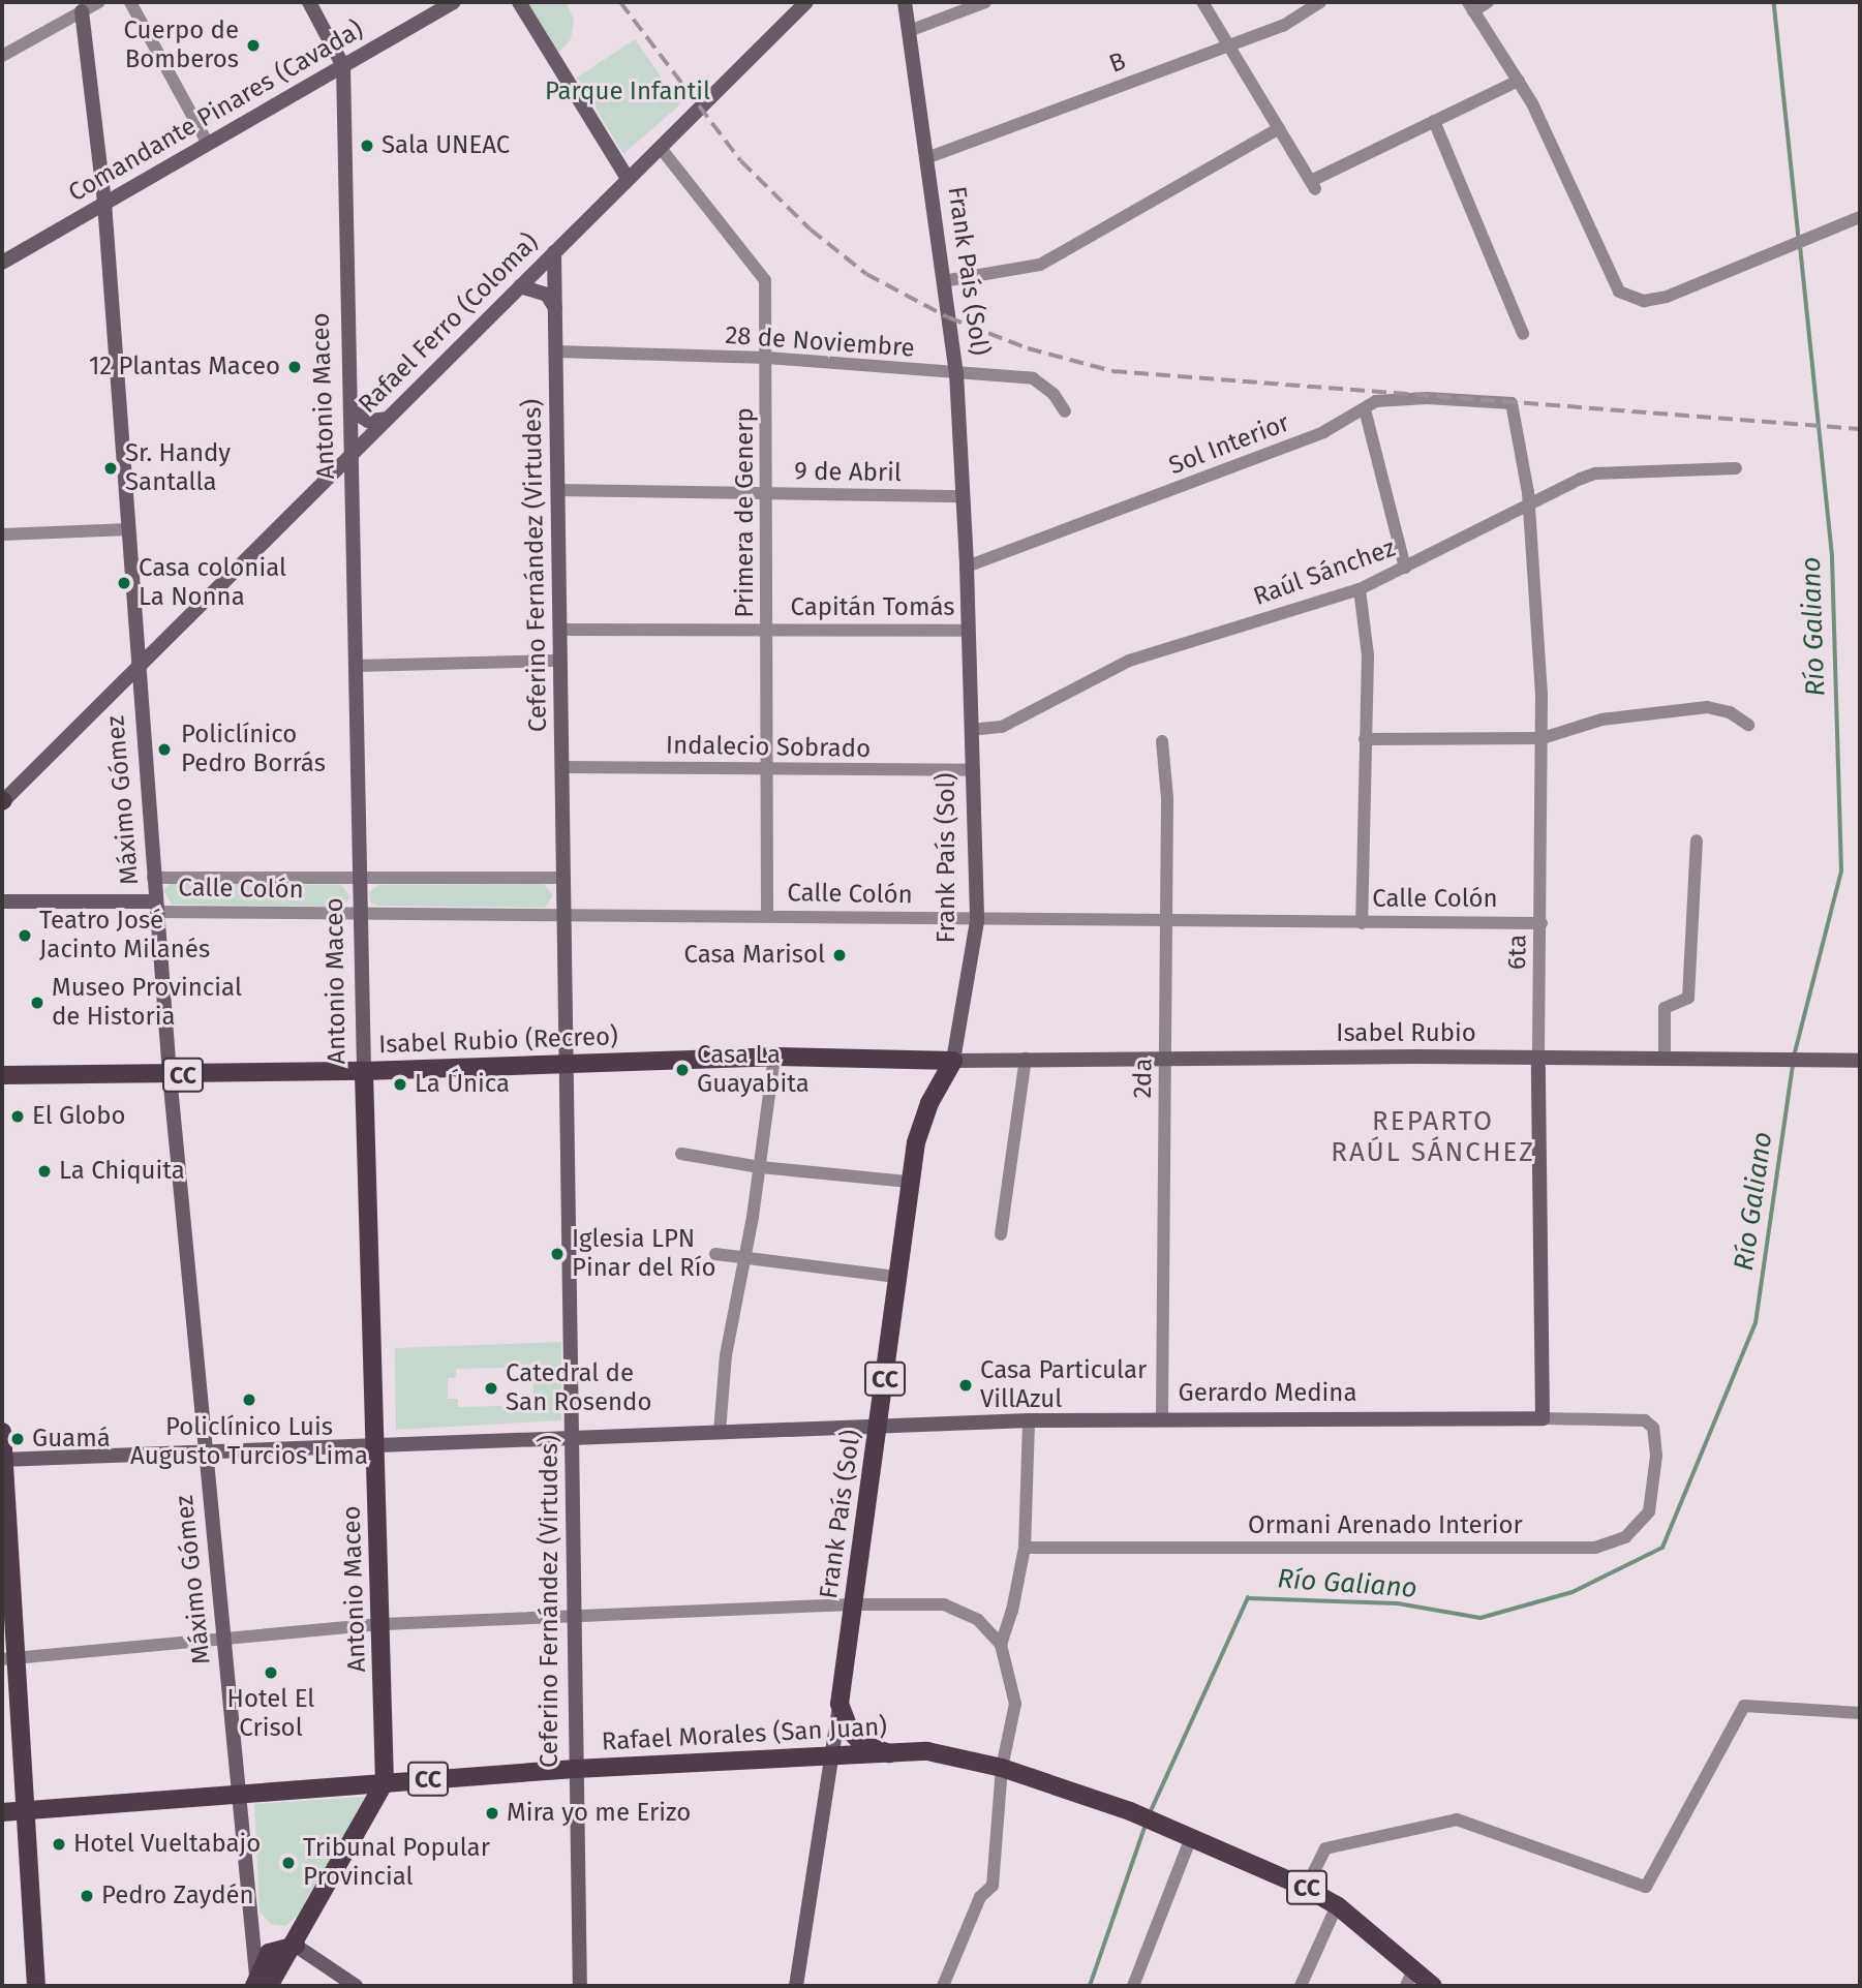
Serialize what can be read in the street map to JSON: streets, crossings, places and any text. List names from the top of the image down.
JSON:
{
  "streets": {
    "main road": [
      "Frank País (Sol)",
      "Antonio Maceo",
      "Isabel Rubio (Recreo)",
      "CC",
      "Rafael Morales (San Juan)"
    ],
    "street": [
      "B",
      "Comandante Pinares (Cavada)",
      "Rafael Ferro (Coloma)",
      "28 de Noviembre",
      "Sol Interior",
      "9 de Abril",
      "Primera de Generp",
      "Ceferino Fernández (Virtudes)",
      "Raúl Sánchez",
      "Capitán Tomás",
      "Indalecio Sobrado",
      "Máximo Gómez",
      "Calle Colón",
      "6ta",
      "Isabel Rubio",
      "2da",
      "Gerardo Medina",
      "Ormani Arenado Interior"
    ]
  },
  "crossings": [
    ["B", "Frank País (Sol)"],
    ["Comandante Pinares (Cavada)", "Antonio Maceo"],
    ["Comandante Pinares (Cavada)", "Máximo Gómez"],
    ["Frank País (Sol)", "28 de Noviembre"],
    ["Frank País (Sol)", "Sol Interior"],
    ["Frank País (Sol)", "9 de Abril"],
    ["Frank País (Sol)", "Raúl Sánchez"],
    ["Frank País (Sol)", "Capitán Tomás"],
    ["Frank País (Sol)", "Indalecio Sobrado"],
    ["Frank País (Sol)", "Calle Colón"],
    ["Frank País (Sol)", "Isabel Rubio"],
    ["Frank País (Sol)", "Isabel Rubio (Recreo)"],
    ["Frank País (Sol)", "Gerardo Medina"],
    ["Frank País (Sol)", "Rafael Morales (San Juan)"],
    ["Rafael Ferro (Coloma)", "Antonio Maceo"],
    ["Rafael Ferro (Coloma)", "Primera de Generp"],
    ["Rafael Ferro (Coloma)", "Ceferino Fernández (Virtudes)"],
    ["Rafael Ferro (Coloma)", "Máximo Gómez"],
    ["28 de Noviembre", "Primera de Generp"],
    ["28 de Noviembre", "Ceferino Fernández (Virtudes)"],
    ["Antonio Maceo", "Calle Colón"],
    ["Antonio Maceo", "Isabel Rubio (Recreo)"],
    ["Antonio Maceo", "Gerardo Medina"],
    ["Antonio Maceo", "Rafael Morales (San Juan)"],
    ["Sol Interior", "6ta"],
    ["9 de Abril", "Primera de Generp"],
    ["9 de Abril", "Ceferino Fernández (Virtudes)"],
    ["Primera de Generp", "Capitán Tomás"],
    ["Primera de Generp", "Indalecio Sobrado"],
    ["Primera de Generp", "Calle Colón"],
    ["Ceferino Fernández (Virtudes)", "Capitán Tomás"],
    ["Ceferino Fernández (Virtudes)", "Indalecio Sobrado"],
    ["Ceferino Fernández (Virtudes)", "Calle Colón"],
    ["Ceferino Fernández (Virtudes)", "Isabel Rubio (Recreo)"],
    ["Ceferino Fernández (Virtudes)", "Gerardo Medina"],
    ["Ceferino Fernández (Virtudes)", "Rafael Morales (San Juan)"],
    ["Raúl Sánchez", "6ta"],
    ["Máximo Gómez", "Calle Colón"],
    ["Máximo Gómez", "Isabel Rubio (Recreo)"],
    ["Máximo Gómez", "Gerardo Medina"],
    ["Máximo Gómez", "Rafael Morales (San Juan)"],
    ["Calle Colón", "6ta"],
    ["Calle Colón", "2da"],
    ["6ta", "Isabel Rubio"],
    ["6ta", "Gerardo Medina"],
    ["Isabel Rubio", "Isabel Rubio (Recreo)"],
    ["Isabel Rubio", "2da"],
    ["2da", "Gerardo Medina"],
    ["Gerardo Medina", "Ormani Arenado Interior"]
  ],
  "districts": ["REPARTO RAÚL SÁNCHEZ"],
  "water": ["Río Galiano"],
  "parks": ["Parque Infantil"],
  "places": [
    "Cuerpo de Bomberos",
    "Sala UNEAC",
    "12 Plantas Maceo",
    "Sr. Handy Santalla",
    "Casa colonial La Nonna",
    "Policlínico Pedro Borrás",
    "Teatro José Jacinto Milanés",
    "Casa Marisol",
    "Museo Provincial de Historia",
    "Casa La Guayabita",
    "La Única",
    "El Globo",
    "La Chiquita",
    "Iglesia LPN Pinar del Río",
    "Casa Particular VillAzul",
    "Catedral de San Rosendo",
    "Policlínico Luis Augusto Turcios Lima",
    "Guamá",
    "Hotel El Crisol",
    "Mira yo me Erizo",
    "Hotel Vueltabajo",
    "Tribunal Popular Provincial",
    "Pedro Zaydén"
  ]
}
